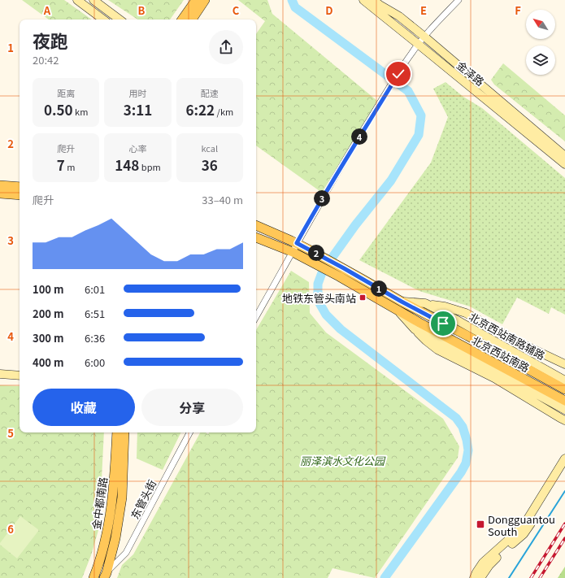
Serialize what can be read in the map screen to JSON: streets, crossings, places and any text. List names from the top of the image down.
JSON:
{
  "streets": {
    "main road": [
      "金泽路",
      "北京西站南路辅路",
      "北京西站南路",
      "金中都南路"
    ],
    "street": ["东管头街"]
  },
  "crossings": [
    ["北京西站南路辅路", "北京西站南路"],
    ["东管头街", "金中都南路"]
  ],
  "parks": ["丽泽滨水文化公园"],
  "places": {
    "transit": ["地铁东管头南站", "Dongguantou South"]
  },
  "north": "top left",
  "page": {
    "heading": ["夜跑", "20:42"],
    "stats": [
      ["距离", "0.50 km"],
      ["用时", "3:11"],
      ["配速", "6:22 /km"],
      ["爬升", "7 m"],
      ["心率", "148 bpm"],
      ["kcal", "36"]
    ],
    "pins": [
      "4",
      "3",
      "2",
      "1"
    ],
    "chart": ["爬升", "33–40 m"],
    "list": [
      {
        "name": "100 m",
        "note": "6:01"
      },
      {
        "name": "200 m",
        "note": "6:51"
      },
      {
        "name": "300 m",
        "note": "6:36"
      },
      {
        "name": "400 m",
        "note": "6:00"
      }
    ],
    "buttons": ["收藏", "分享"]
  },
  "grid": {
    "columns": [
      "A",
      "B",
      "C",
      "D",
      "E",
      "F"
    ],
    "rows": [
      "1",
      "2",
      "3",
      "4",
      "5",
      "6"
    ]
  }
}
